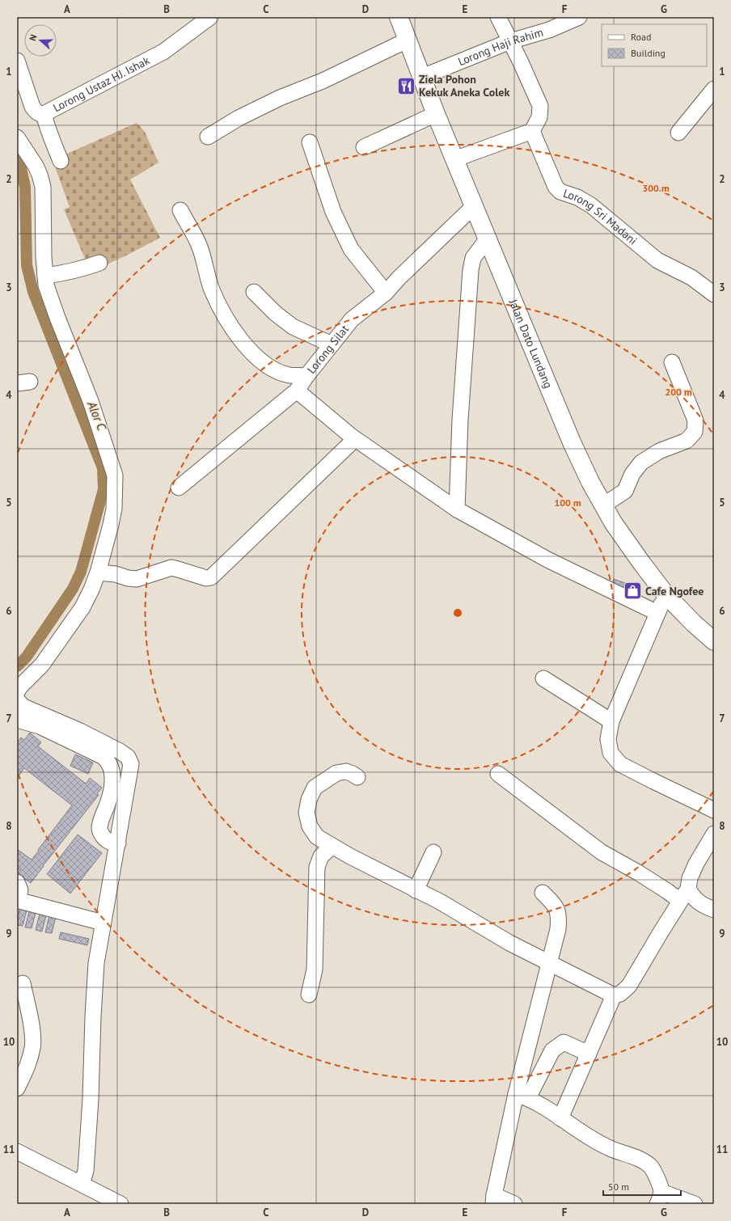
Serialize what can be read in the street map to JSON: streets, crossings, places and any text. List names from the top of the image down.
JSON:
{
  "streets": {
    "main road": ["Jalan Dato Lundang"],
    "street": [
      "Lorong Haji Rahim",
      "Lorong Ustaz HJ. Ishak",
      "Lorong Sri Madani",
      "Lorong Silat"
    ]
  },
  "crossings": [
    ["Lorong Haji Rahim", "Jalan Dato Lundang"],
    ["Jalan Dato Lundang", "Lorong Silat"]
  ],
  "water": ["Alor C"],
  "places": {
    "restaurant": ["Ziela Pohon Kekuk Aneka Colek"],
    "shop": ["Cafe Ngofee"]
  },
  "legend": ["Road", "Building"],
  "scale_bar": "50 m",
  "north": "left",
  "grid": {
    "columns": [
      "A",
      "B",
      "C",
      "D",
      "E",
      "F",
      "G"
    ],
    "rows": [
      "1",
      "2",
      "3",
      "4",
      "5",
      "6",
      "7",
      "8",
      "9",
      "10",
      "11"
    ]
  },
  "rings": ["300 m", "200 m", "100 m"]
}
